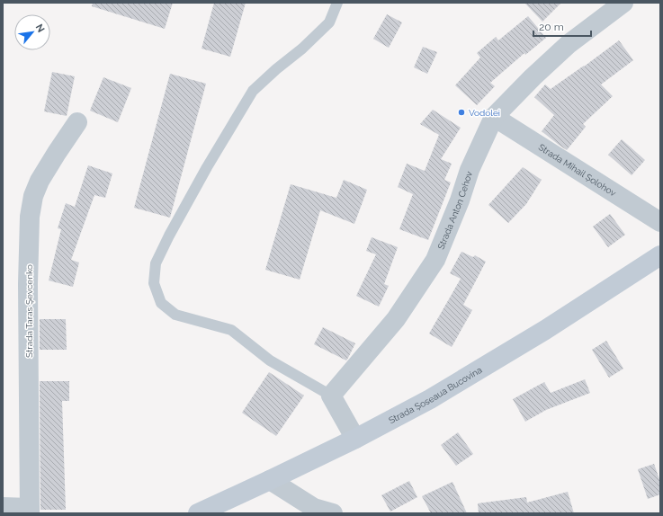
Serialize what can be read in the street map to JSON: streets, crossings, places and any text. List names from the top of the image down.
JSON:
{
  "streets": {
    "main road": ["Strada Șoseaua Bucovina"],
    "street": ["Strada Mihail Șolohov", "Strada Anton Cehov", "Strada Taras Șevcenko"]
  },
  "crossings": [
    ["Strada Mihail Șolohov", "Strada Anton Cehov"]
  ],
  "places": ["Vodolei"],
  "scale_bar": "20 m",
  "north": "top right"
}
